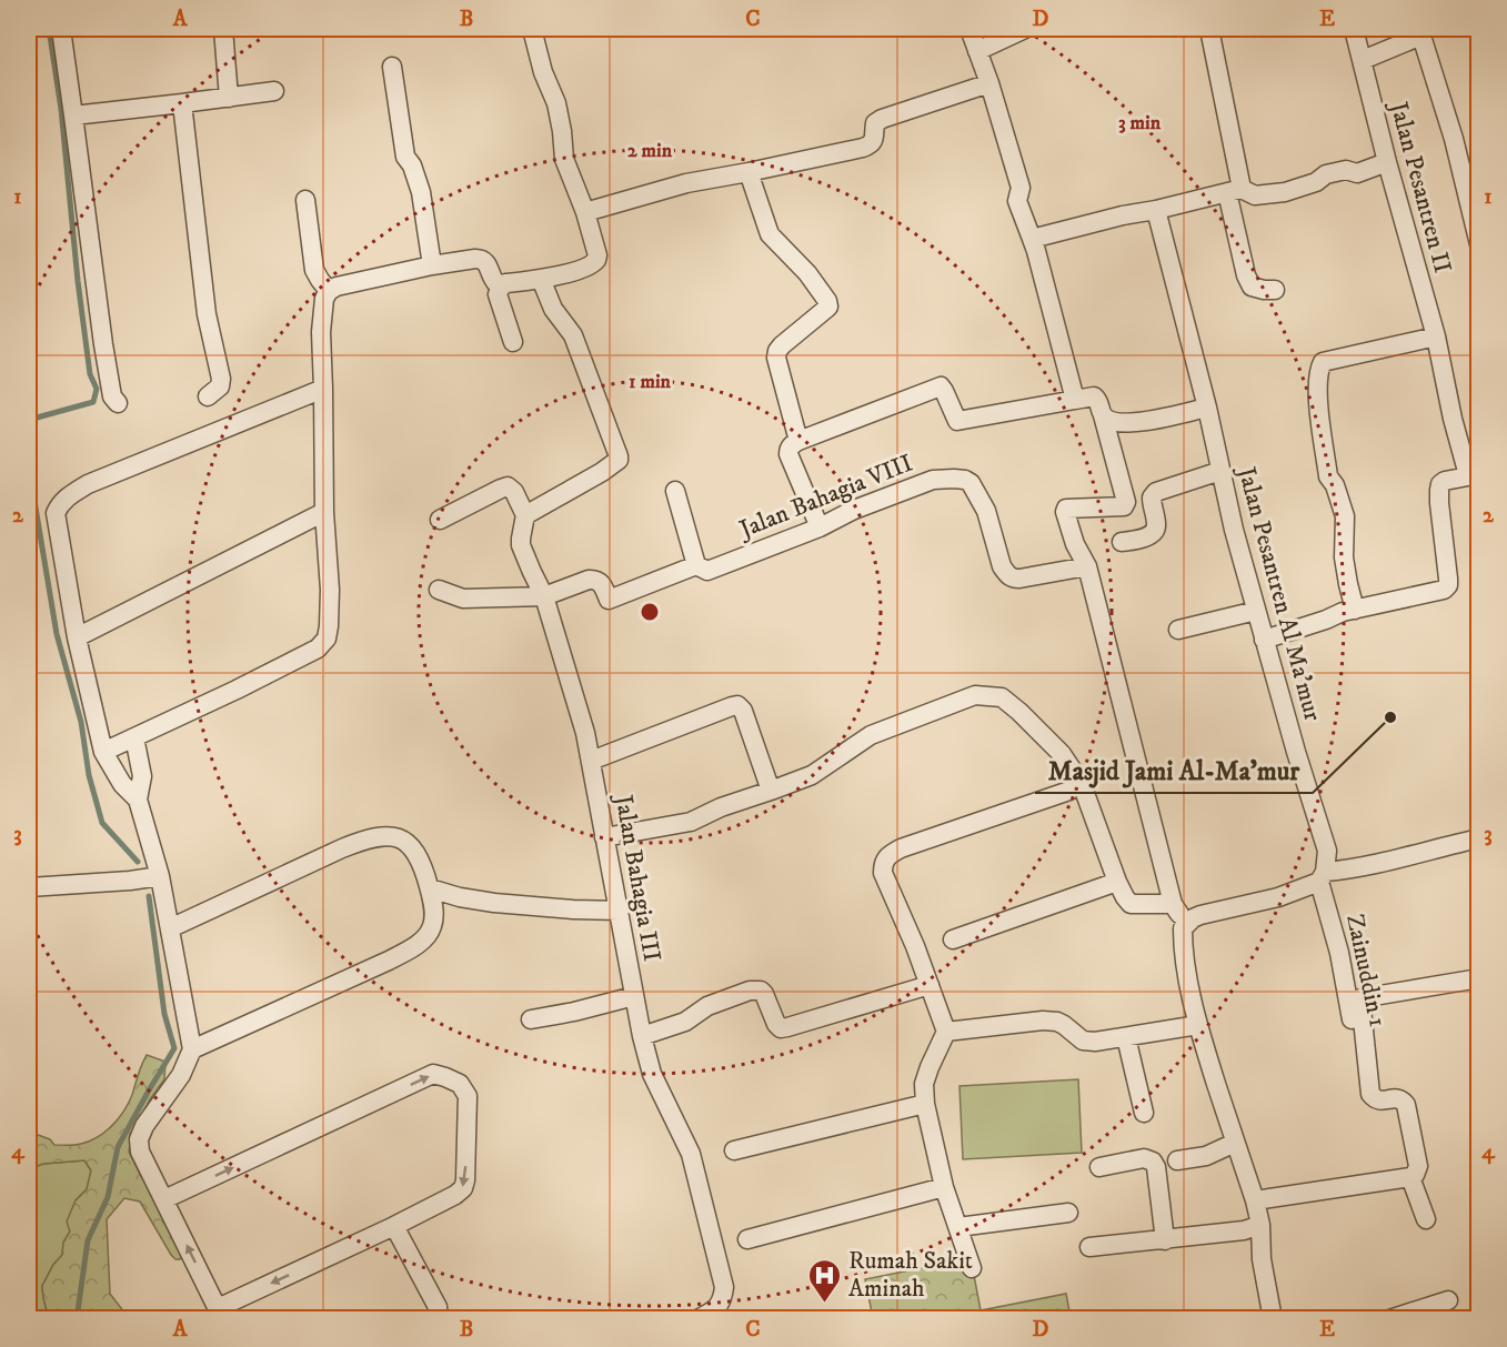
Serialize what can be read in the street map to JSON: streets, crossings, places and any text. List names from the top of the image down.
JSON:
{
  "streets": {
    "street": [
      "Jalan Pesantren II",
      "Jalan Bahagia VIII",
      "Jalan Pesantren Al Ma'mur",
      "Jalan Bahagia III",
      "Zainuddin 1"
    ]
  },
  "crossings": [
    ["Jalan Bahagia VIII", "Jalan Bahagia III"],
    ["Jalan Pesantren Al Ma'mur", "Zainuddin 1"]
  ],
  "places": {
    "other": ["Masjid Jami Al-Ma'mur"],
    "hospital": ["Rumah Sakit Aminah"]
  },
  "grid": {
    "columns": [
      "A",
      "B",
      "C",
      "D",
      "E"
    ],
    "rows": [
      "1",
      "2",
      "3",
      "4"
    ]
  },
  "rings": ["3 min", "2 min", "1 min"]
}
